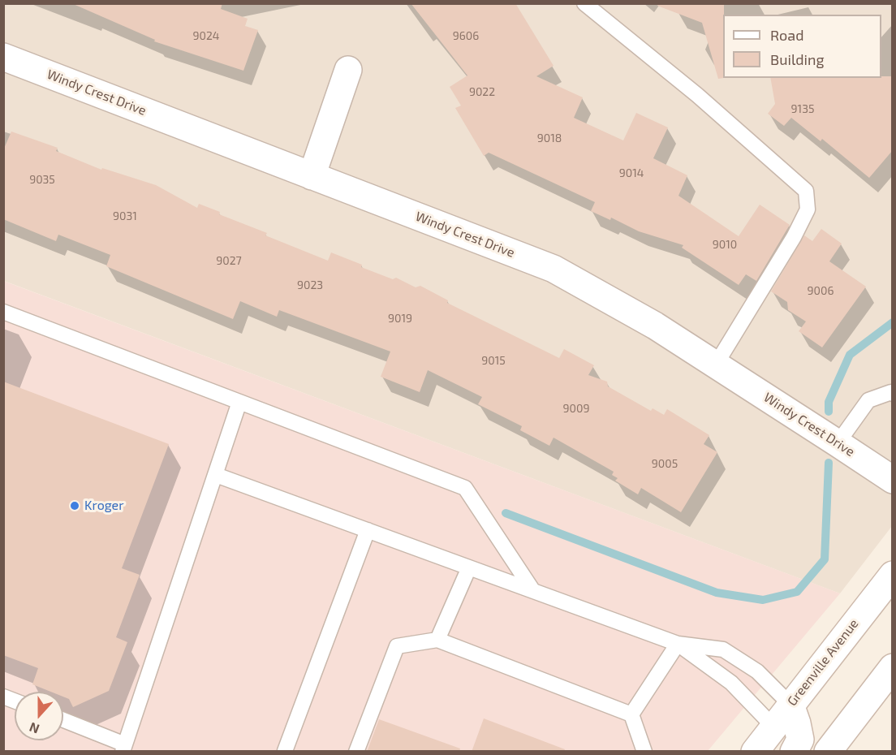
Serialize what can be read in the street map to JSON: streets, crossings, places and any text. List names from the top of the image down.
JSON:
{
  "streets": {
    "street": ["Windy Crest Drive", "Greenville Avenue"]
  },
  "places": ["Kroger"],
  "house_numbers": [
    "9024",
    "9606",
    "9022",
    "9135",
    "9018",
    "9014",
    "9035",
    "9031",
    "9010",
    "9027",
    "9023",
    "9006",
    "9019",
    "9015",
    "9009",
    "9005"
  ],
  "legend": ["Road", "Building"],
  "north": "bottom"
}
